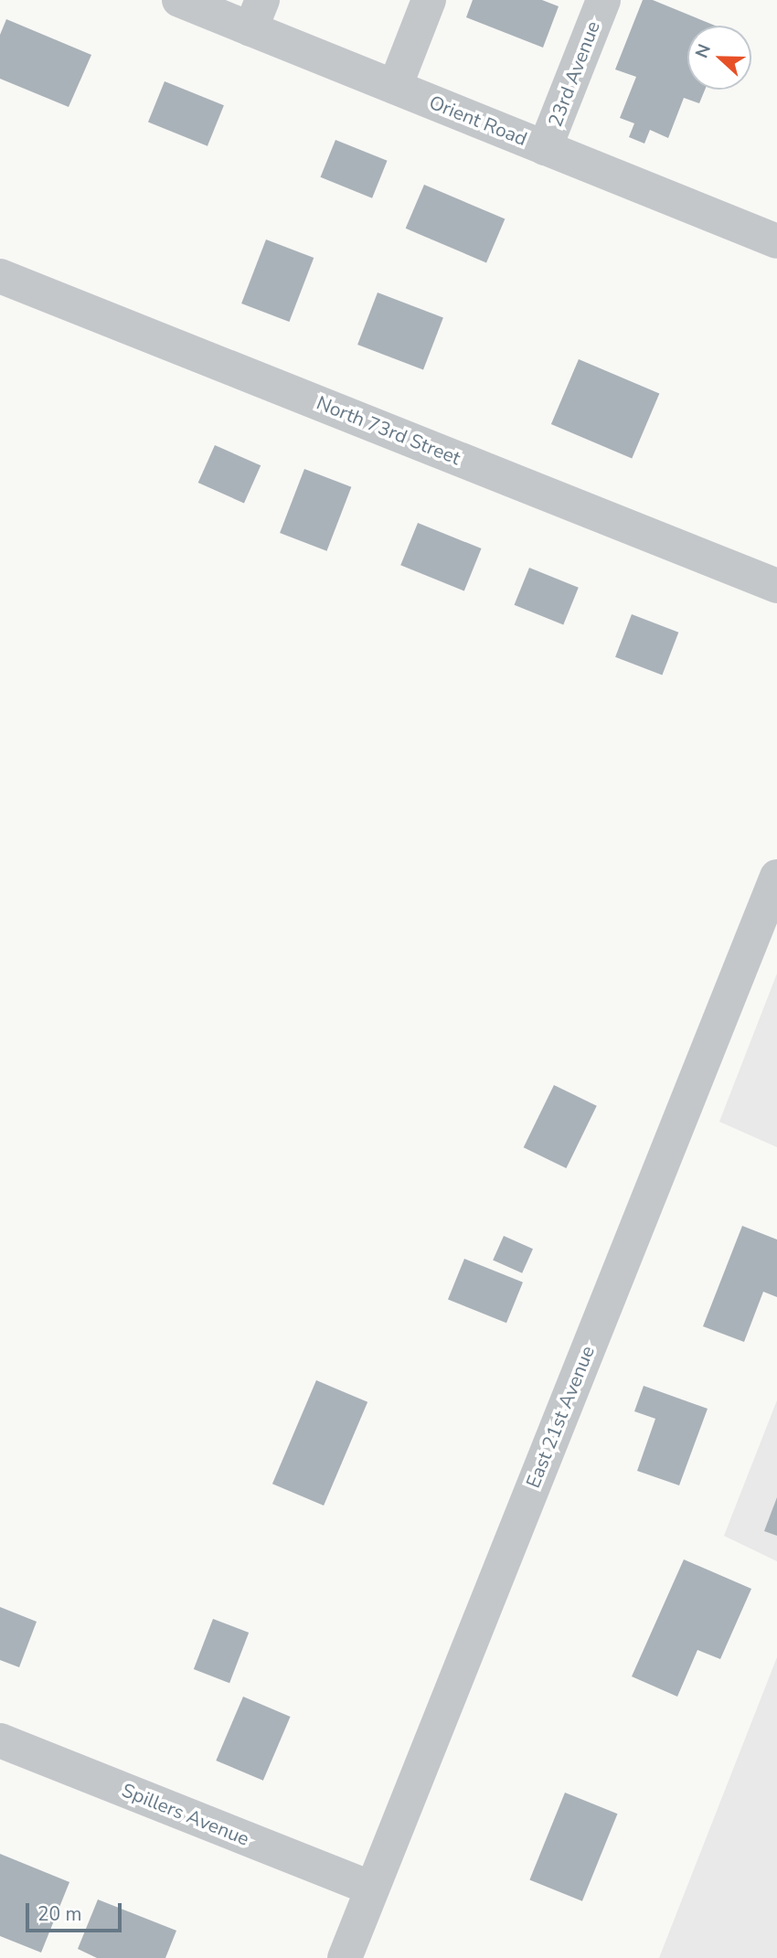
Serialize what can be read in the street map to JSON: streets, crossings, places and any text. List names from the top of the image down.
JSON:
{
  "streets": {
    "street": [
      "23rd Avenue",
      "Orient Road",
      "North 73rd Street",
      "East 21st Avenue",
      "Spillers Avenue"
    ]
  },
  "crossings": [
    ["23rd Avenue", "Orient Road"],
    ["East 21st Avenue", "Spillers Avenue"]
  ],
  "scale_bar": "20 m",
  "north": "left"
}
